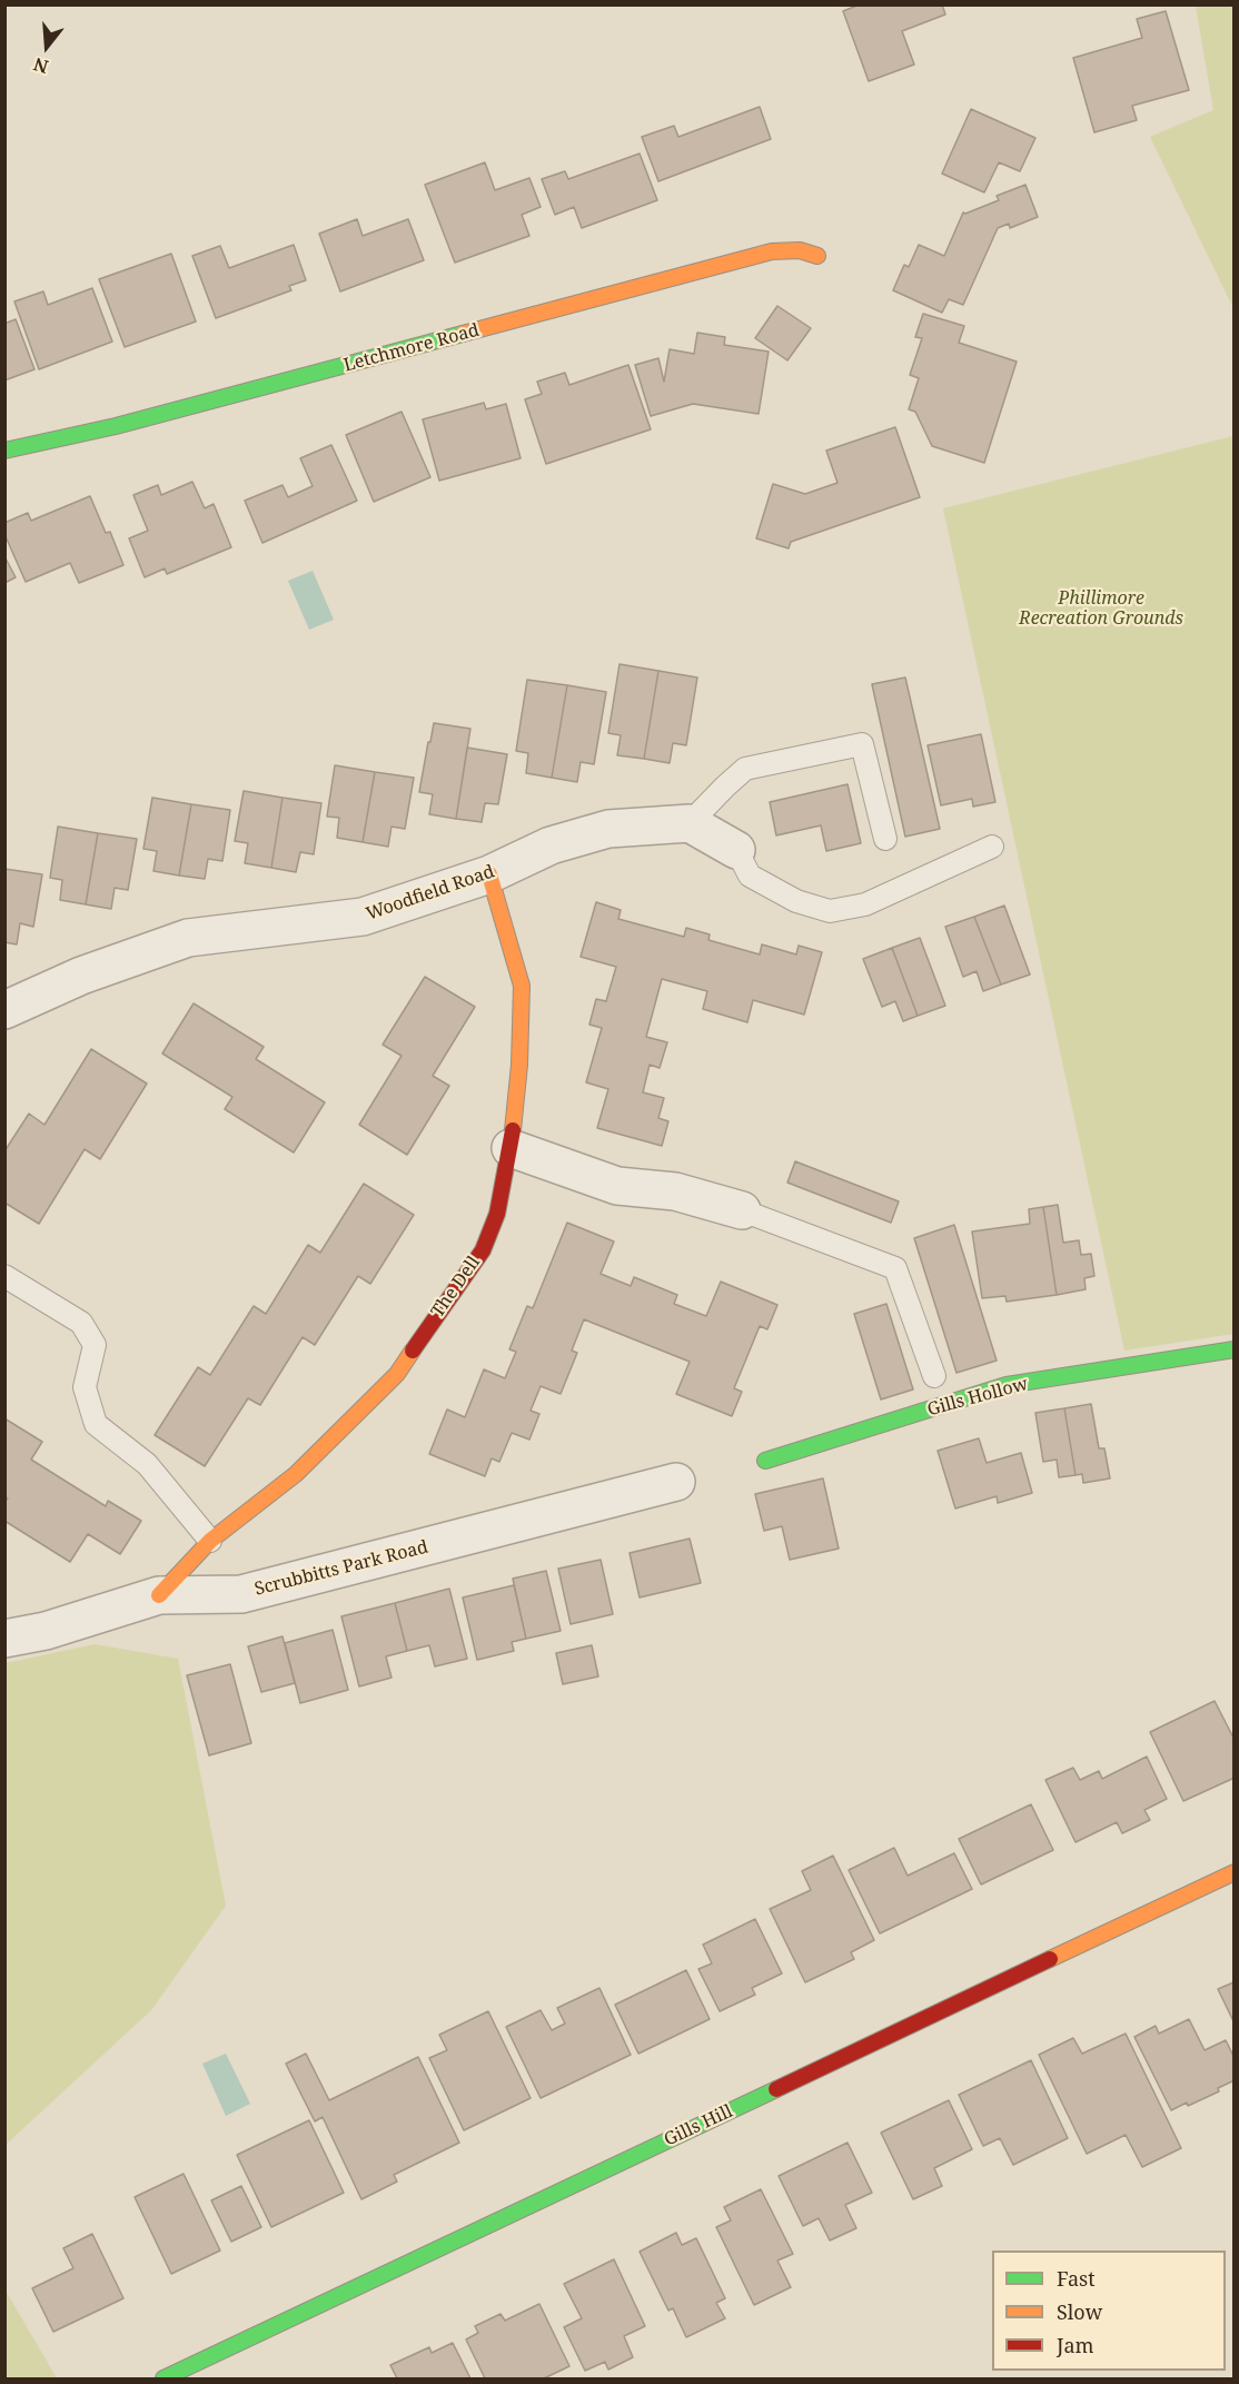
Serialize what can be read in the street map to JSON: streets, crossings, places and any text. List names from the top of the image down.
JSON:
{
  "streets": {
    "street": [
      "Letchmore Road",
      "Woodfield Road",
      "The Dell",
      "Gills Hollow",
      "Scrubbitts Park Road",
      "Gills Hill"
    ]
  },
  "crossings": [
    ["Woodfield Road", "The Dell"],
    ["The Dell", "Scrubbitts Park Road"]
  ],
  "parks": ["Phillimore Recreation Grounds"],
  "legend": ["Fast", "Slow", "Jam"],
  "north": "bottom"
}
